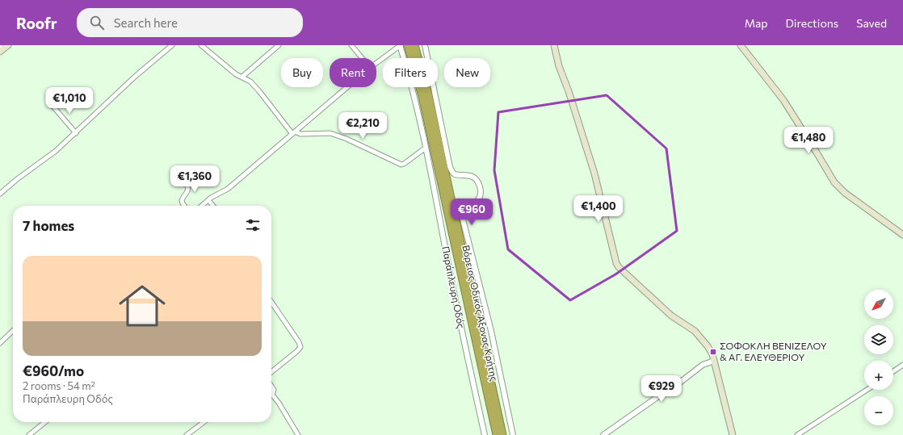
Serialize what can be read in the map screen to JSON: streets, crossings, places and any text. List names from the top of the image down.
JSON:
{
  "streets": {
    "highway": ["Βόρειος Οδικός Άξονας Κρήτης"],
    "street": ["Παράπλευρη Οδός"]
  },
  "places": {
    "transit": ["ΣΟΦΟΚΛΗ ΒΕΝΙΖΕΛΟΥ & ΑΓ. ΕΛΕΥΘΕΡΙΟΥ"]
  },
  "north": "bottom left",
  "page": {
    "header": "Roofr",
    "search": "Search here",
    "nav": ["Map", "Directions", "Saved"],
    "chip": [
      "Buy",
      "Rent",
      "Filters",
      "New"
    ],
    "price": [
      "€1,010",
      "€2,210",
      "€1,480",
      "€1,360",
      "€1,400",
      "€960",
      "€929"
    ],
    "heading": "7 homes",
    "list": [
      {
        "name": "€960/mo",
        "note": "2 rooms · 54 m² · Παράπλευρη Οδός"
      }
    ],
    "map_buttons": ["+", "−"]
  }
}
